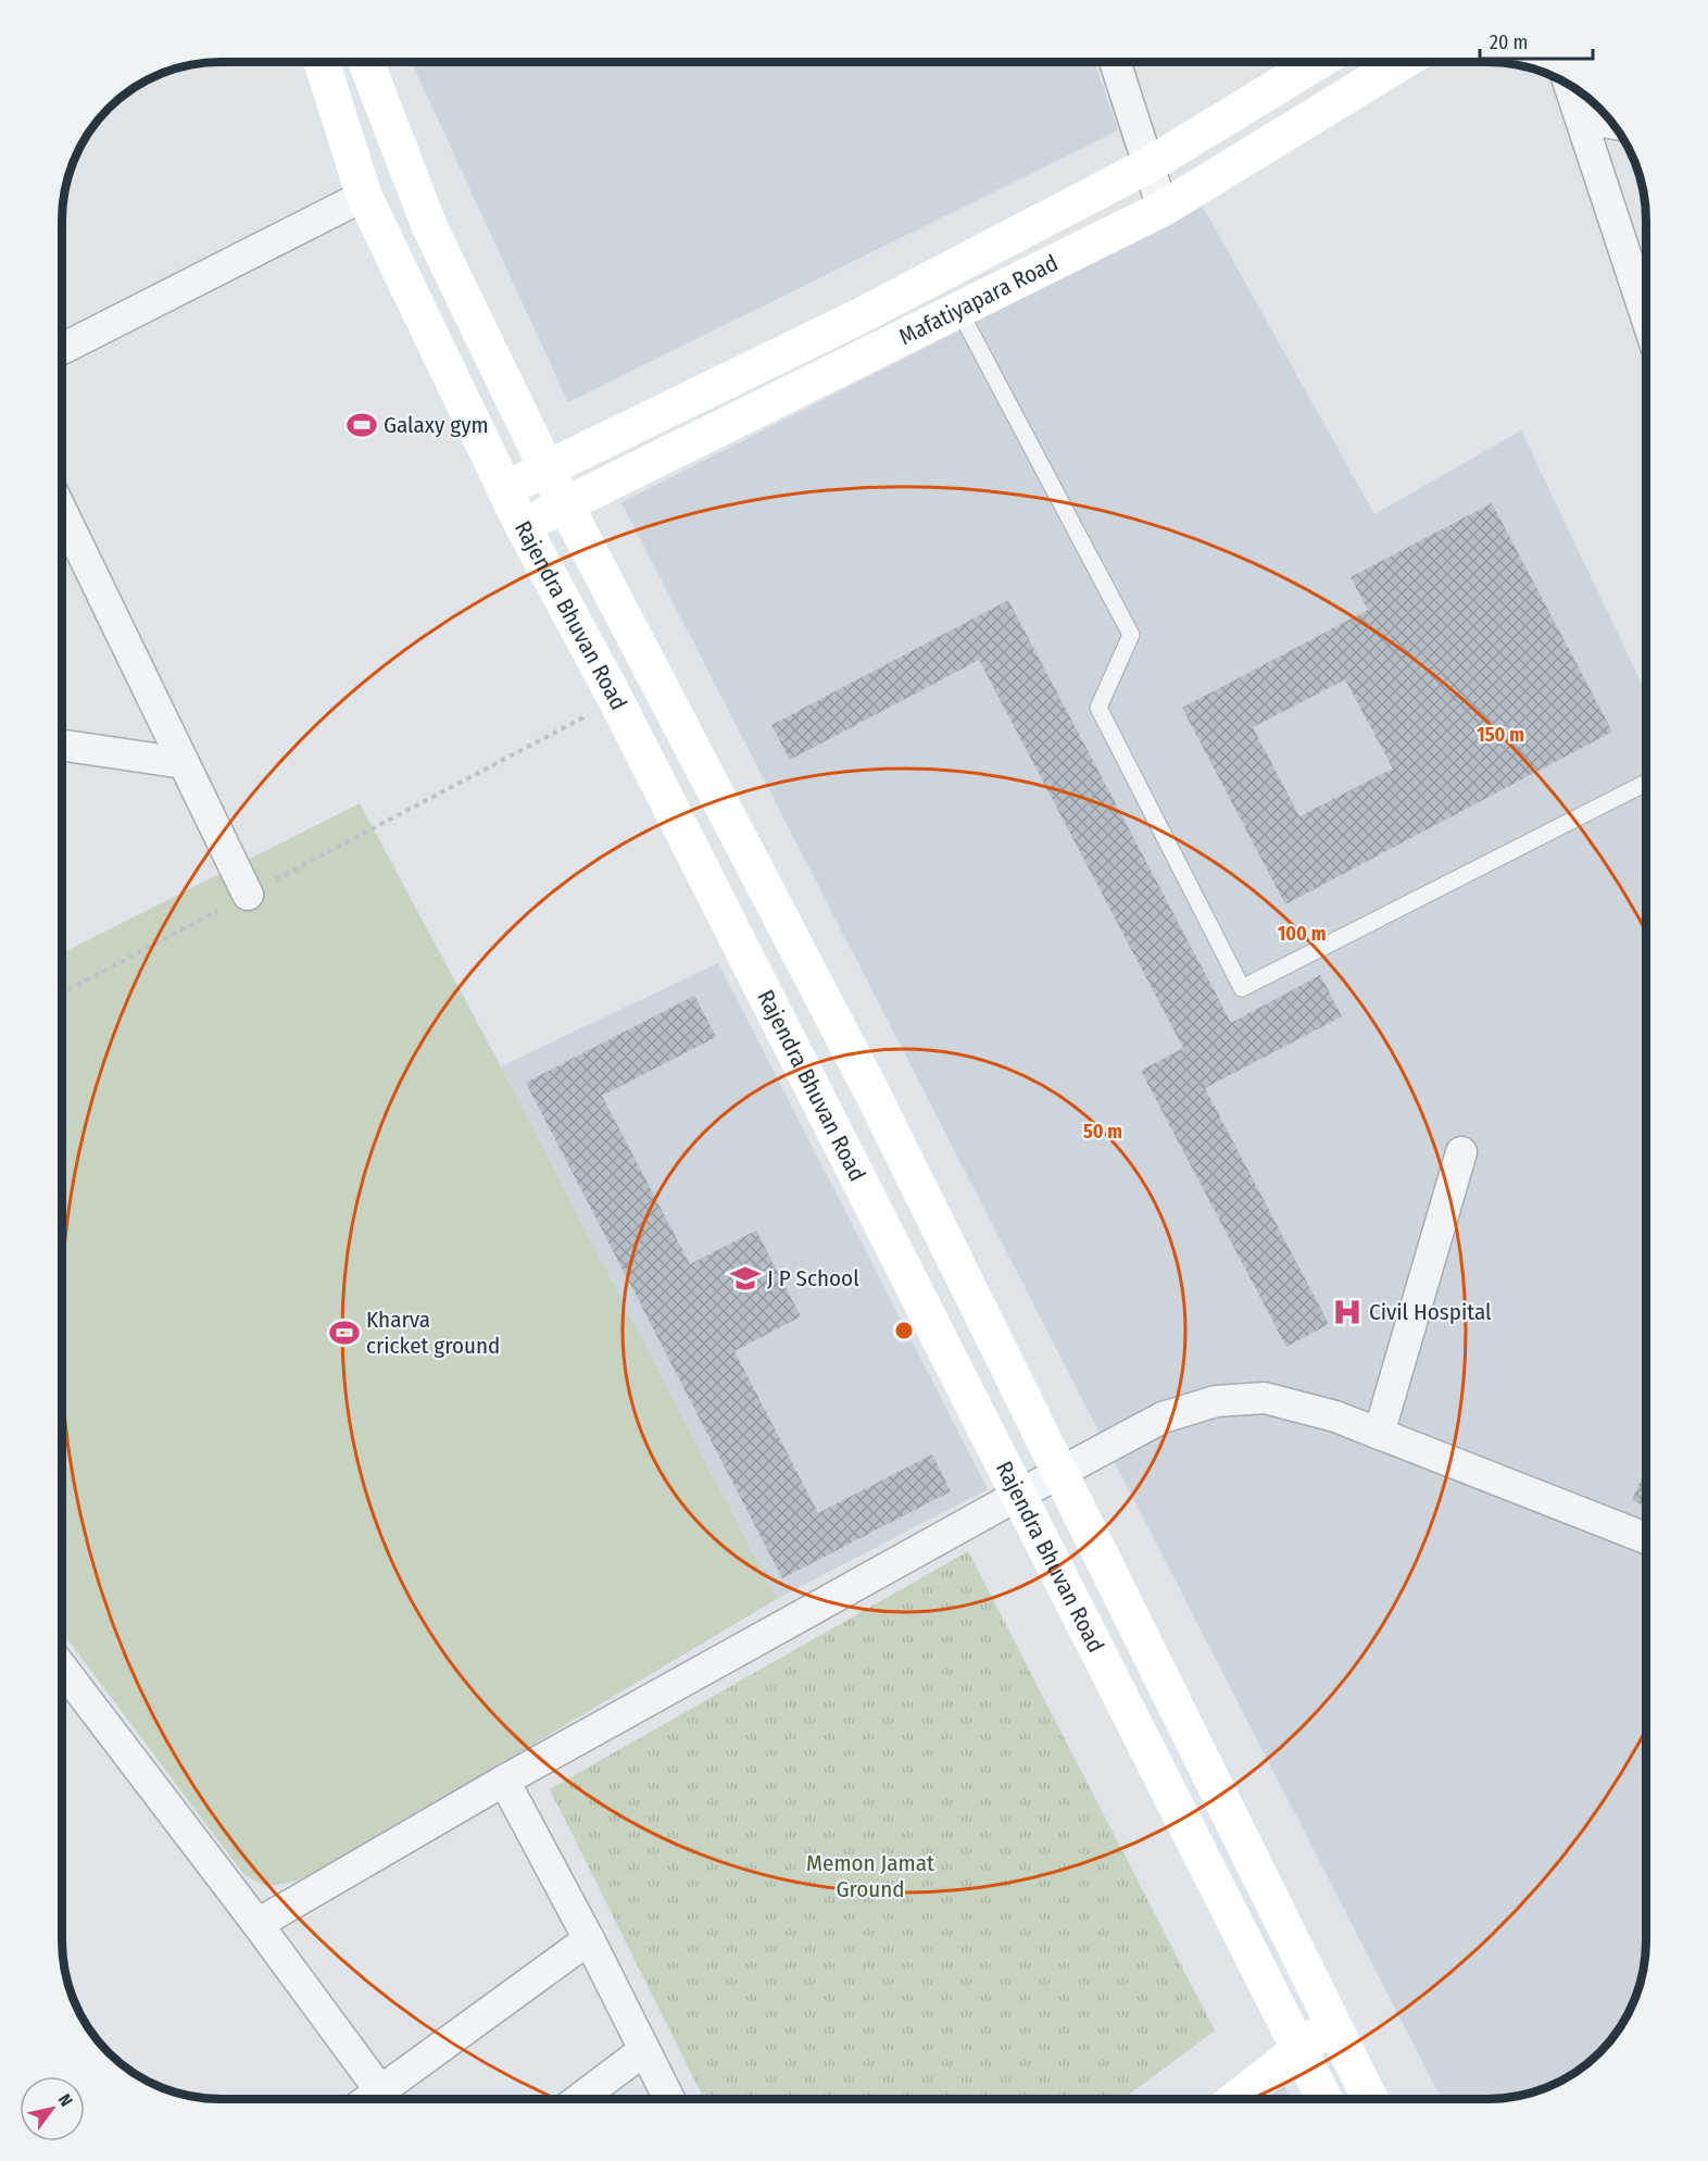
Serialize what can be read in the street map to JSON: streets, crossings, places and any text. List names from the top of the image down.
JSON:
{
  "streets": {
    "street": ["Mafatiyapara Road", "Rajendra Bhuvan Road"]
  },
  "crossings": [
    ["Mafatiyapara Road", "Rajendra Bhuvan Road"]
  ],
  "parks": ["Memon Jamat Ground"],
  "places": {
    "sports": ["Galaxy gym", "Kharva cricket ground"],
    "school or university": ["J P School"],
    "hospital": ["Civil Hospital"]
  },
  "scale_bar": "20 m",
  "north": "top right",
  "rings": ["150 m", "100 m", "50 m"]
}
